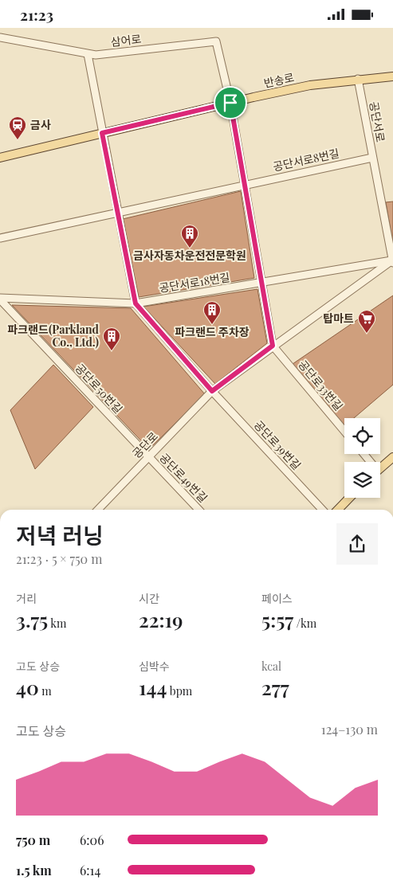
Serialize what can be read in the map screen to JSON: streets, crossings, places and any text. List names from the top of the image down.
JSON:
{
  "streets": {
    "main road": ["반송로"],
    "street": [
      "삼어로",
      "공단서로",
      "공단서로8번길",
      "공단서로18번길",
      "공단로33번길",
      "공단로50번길",
      "공단로",
      "공단로39번길",
      "공단로49번길"
    ]
  },
  "crossings": [
    ["삼어로", "반송로"],
    ["반송로", "공단서로"],
    ["공단서로", "공단서로8번길"],
    ["공단서로", "공단서로18번길"],
    ["공단서로", "공단로"],
    ["공단서로18번길", "공단로50번길"],
    ["공단서로18번길", "공단로"],
    ["공단로33번길", "공단로"],
    ["공단로50번길", "공단로"],
    ["공단로50번길", "공단로49번길"],
    ["공단로", "공단로39번길"],
    ["공단로", "공단로49번길"]
  ],
  "places": {
    "station": ["금사"],
    "building": ["금사자동차운전전문학원", "파크랜드 주차장", "파크랜드(Parkland Co., Ltd.)"],
    "supermarket": ["탑마트"]
  },
  "page": {
    "status": "21:23",
    "heading": ["저녁 러닝", "21:23 · 5 × 750 m"],
    "stats": [
      ["거리", "3.75 km"],
      ["시간", "22:19"],
      ["페이스", "5:57 /km"],
      ["고도 상승", "40 m"],
      ["심박수", "144 bpm"],
      ["kcal", "277"]
    ],
    "chart": ["고도 상승", "124–130 m"],
    "list": [
      {
        "name": "750 m",
        "note": "6:06"
      },
      {
        "name": "1.5 km",
        "note": "6:14"
      }
    ]
  }
}
